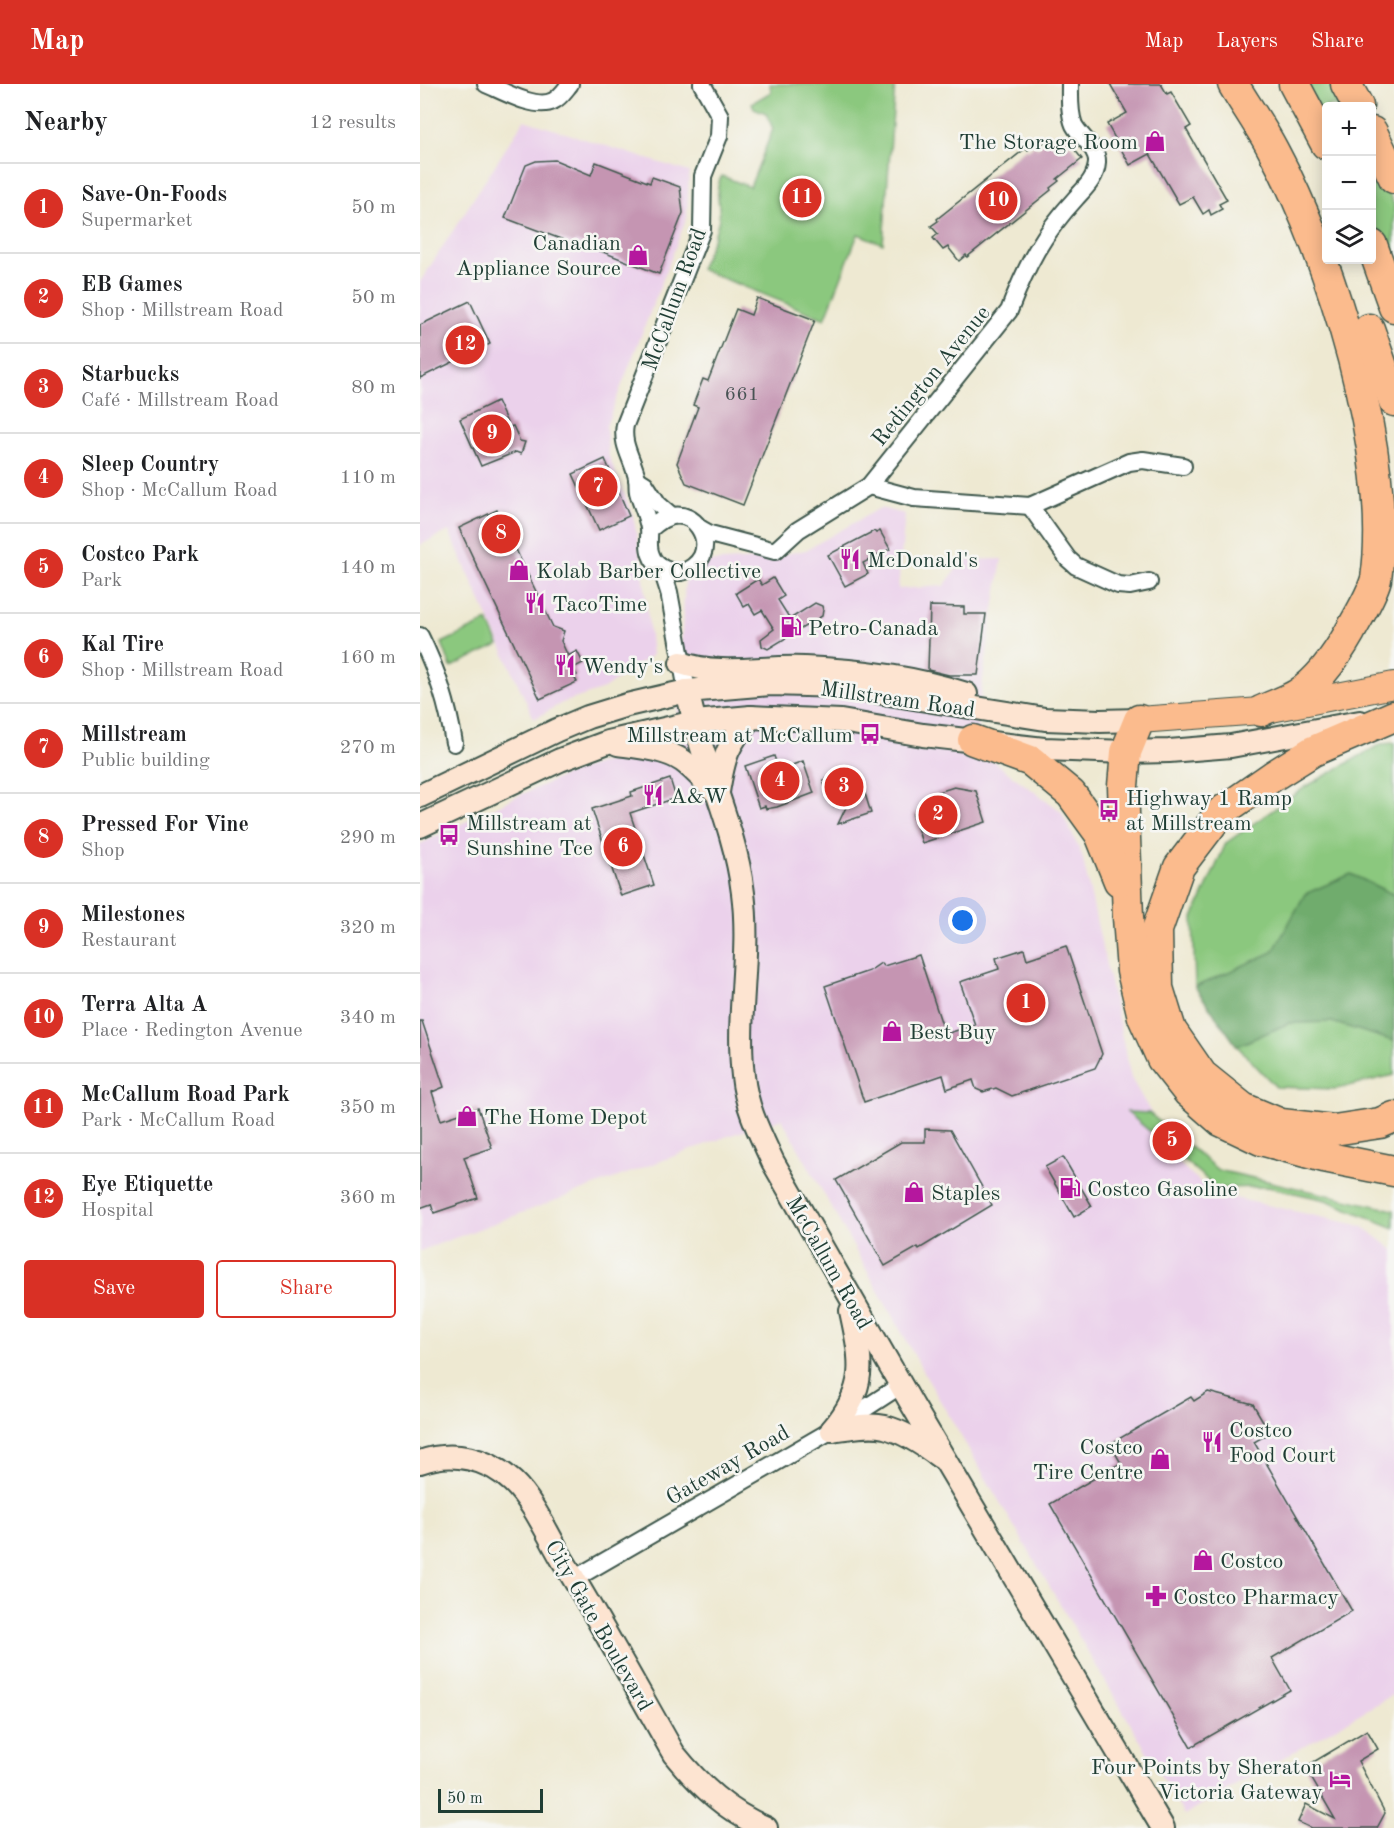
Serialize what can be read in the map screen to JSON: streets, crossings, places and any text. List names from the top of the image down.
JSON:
{
  "streets": {
    "main road": ["McCallum Road", "Millstream Road", "City Gate Boulevard"],
    "street": ["Redington Avenue", "Gateway Road"]
  },
  "crossings": [
    ["McCallum Road", "Redington Avenue"],
    ["McCallum Road", "Millstream Road"],
    ["McCallum Road", "Gateway Road"],
    ["Gateway Road", "City Gate Boulevard"]
  ],
  "places": {
    "shop": [
      "The Storage Room",
      "Canadian Appliance Source",
      "Kolab Barber Collective",
      "Best Buy",
      "The Home Depot",
      "Staples",
      "Costco Tire Centre",
      "Costco"
    ],
    "restaurant": [
      "McDonald's",
      "TacoTime",
      "Wendy's",
      "A&W",
      "Costco Food Court"
    ],
    "fuel station": ["Petro-Canada", "Costco Gasoline"],
    "bus stop": ["Millstream at McCallum", "Highway 1 Ramp at Millstream", "Millstream at Sunshine Tce"],
    "pharmacy": ["Costco Pharmacy"],
    "hotel": ["Four Points by Sheraton Victoria Gateway"]
  },
  "house_numbers": ["661"],
  "scale_bar": "50 m",
  "page": {
    "header": "Map",
    "nav": ["Map", "Layers", "Share"],
    "heading": ["Nearby", "12 results"],
    "map_buttons": ["+", "−"],
    "list": [
      {
        "mark": "1",
        "name": "Save-On-Foods",
        "note": "Supermarket",
        "value": "50 m"
      },
      {
        "mark": "2",
        "name": "EB Games",
        "note": "Shop · Millstream Road",
        "value": "50 m"
      },
      {
        "mark": "3",
        "name": "Starbucks",
        "note": "Café · Millstream Road",
        "value": "80 m"
      },
      {
        "mark": "4",
        "name": "Sleep Country",
        "note": "Shop · McCallum Road",
        "value": "110 m"
      },
      {
        "mark": "5",
        "name": "Costco Park",
        "note": "Park",
        "value": "140 m"
      },
      {
        "mark": "6",
        "name": "Kal Tire",
        "note": "Shop · Millstream Road",
        "value": "160 m"
      },
      {
        "mark": "7",
        "name": "Millstream",
        "note": "Public building",
        "value": "270 m"
      },
      {
        "mark": "8",
        "name": "Pressed For Vine",
        "note": "Shop",
        "value": "290 m"
      },
      {
        "mark": "9",
        "name": "Milestones",
        "note": "Restaurant",
        "value": "320 m"
      },
      {
        "mark": "10",
        "name": "Terra Alta A",
        "note": "Place · Redington Avenue",
        "value": "340 m"
      },
      {
        "mark": "11",
        "name": "McCallum Road Park",
        "note": "Park · McCallum Road",
        "value": "350 m"
      },
      {
        "mark": "12",
        "name": "Eye Etiquette",
        "note": "Hospital",
        "value": "360 m"
      }
    ],
    "pins": [
      "11",
      "10",
      "12",
      "9",
      "7",
      "8",
      "4",
      "3",
      "2",
      "6",
      "1",
      "5"
    ],
    "buttons": ["Save", "Share"],
    "scale": "50 m"
  }
}
